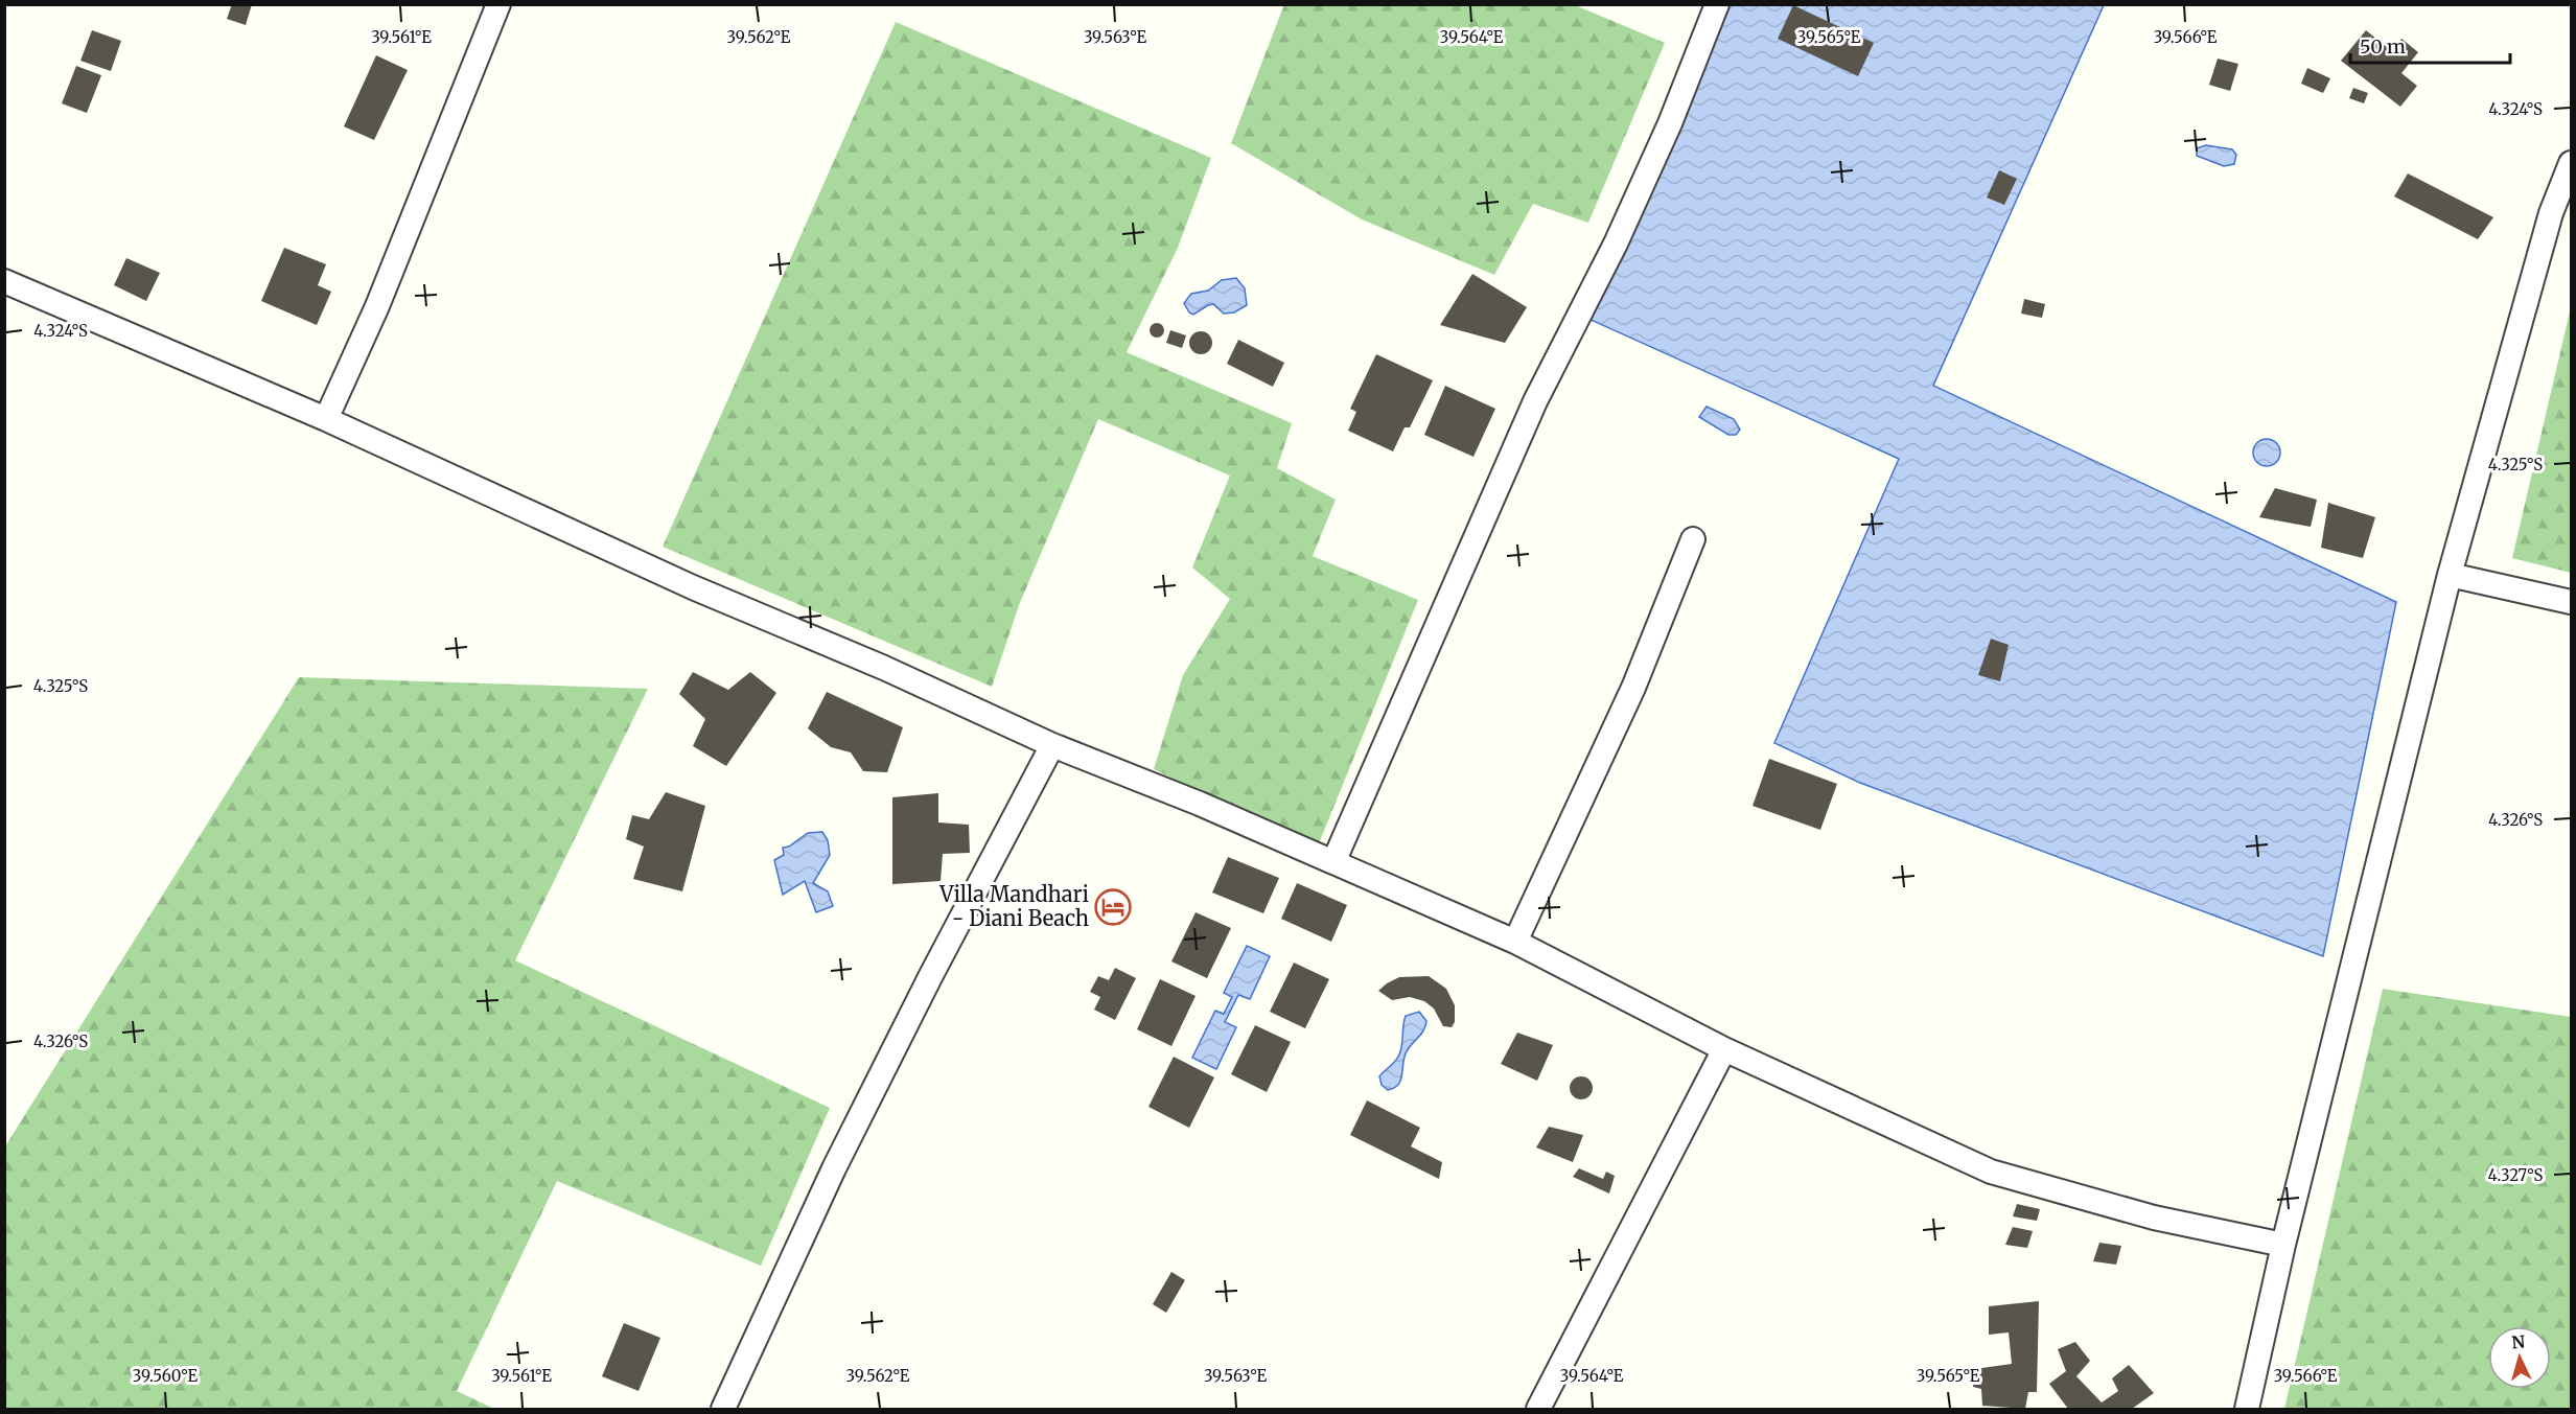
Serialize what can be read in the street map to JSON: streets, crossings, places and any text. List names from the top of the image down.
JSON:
{
  "places": {
    "hotel": ["Villa Mandhari - Diani Beach"]
  },
  "scale_bar": "50 m",
  "north": "top",
  "coordinates": [
    "39.561°E",
    "39.562°E",
    "39.563°E",
    "39.564°E",
    "39.565°E",
    "39.566°E",
    "4.324°S",
    "4.325°S",
    "4.326°S",
    "4.327°S",
    "39.560°E"
  ]
}
